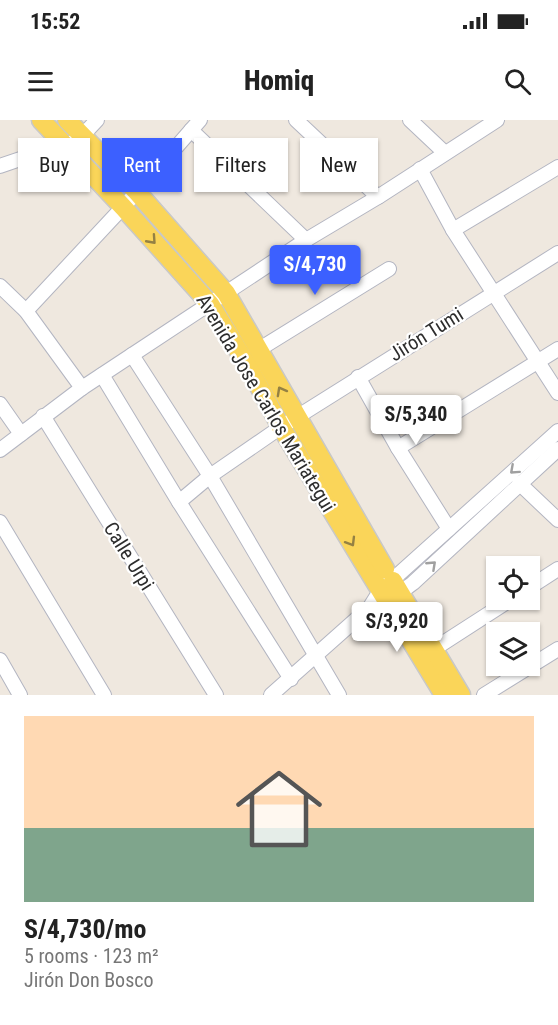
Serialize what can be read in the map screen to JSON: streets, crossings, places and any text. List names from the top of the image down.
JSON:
{
  "streets": {
    "main road": ["Avenida Jose Carlos Mariategui"],
    "street": ["Jirón Tumi", "Calle Urpi"]
  },
  "crossings": [
    ["Jirón Tumi", "Avenida Jose Carlos Mariategui"]
  ],
  "page": {
    "status": "15:52",
    "header": "Homiq",
    "chip": [
      "Buy",
      "Rent",
      "Filters",
      "New"
    ],
    "price": ["S/4,730", "S/5,340", "S/3,920"],
    "list": [
      {
        "name": "S/4,730/mo",
        "note": "5 rooms · 123 m² · Jirón Don Bosco"
      }
    ]
  }
}
